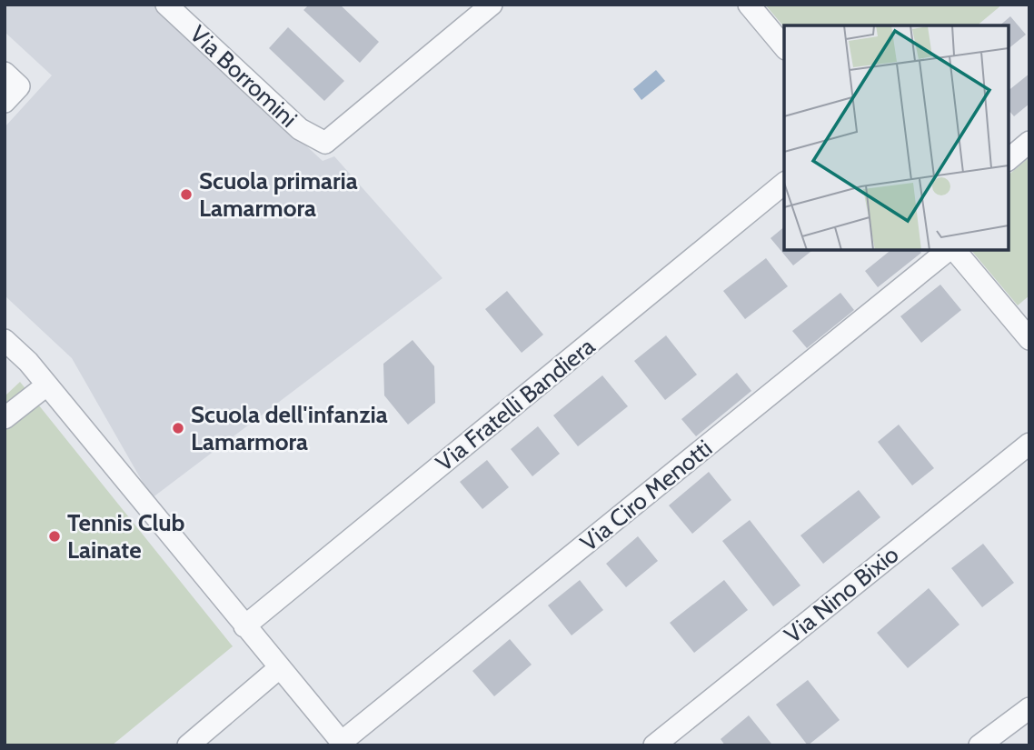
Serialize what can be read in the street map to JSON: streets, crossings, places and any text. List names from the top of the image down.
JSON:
{
  "streets": {
    "street": [
      "Via Borromini",
      "Via Fratelli Bandiera",
      "Via Ciro Menotti",
      "Via Nino Bixio"
    ]
  },
  "places": ["Scuola primaria Lamarmora", "Scuola dell'infanzia Lamarmora", "Tennis Club Lainate"]
}
